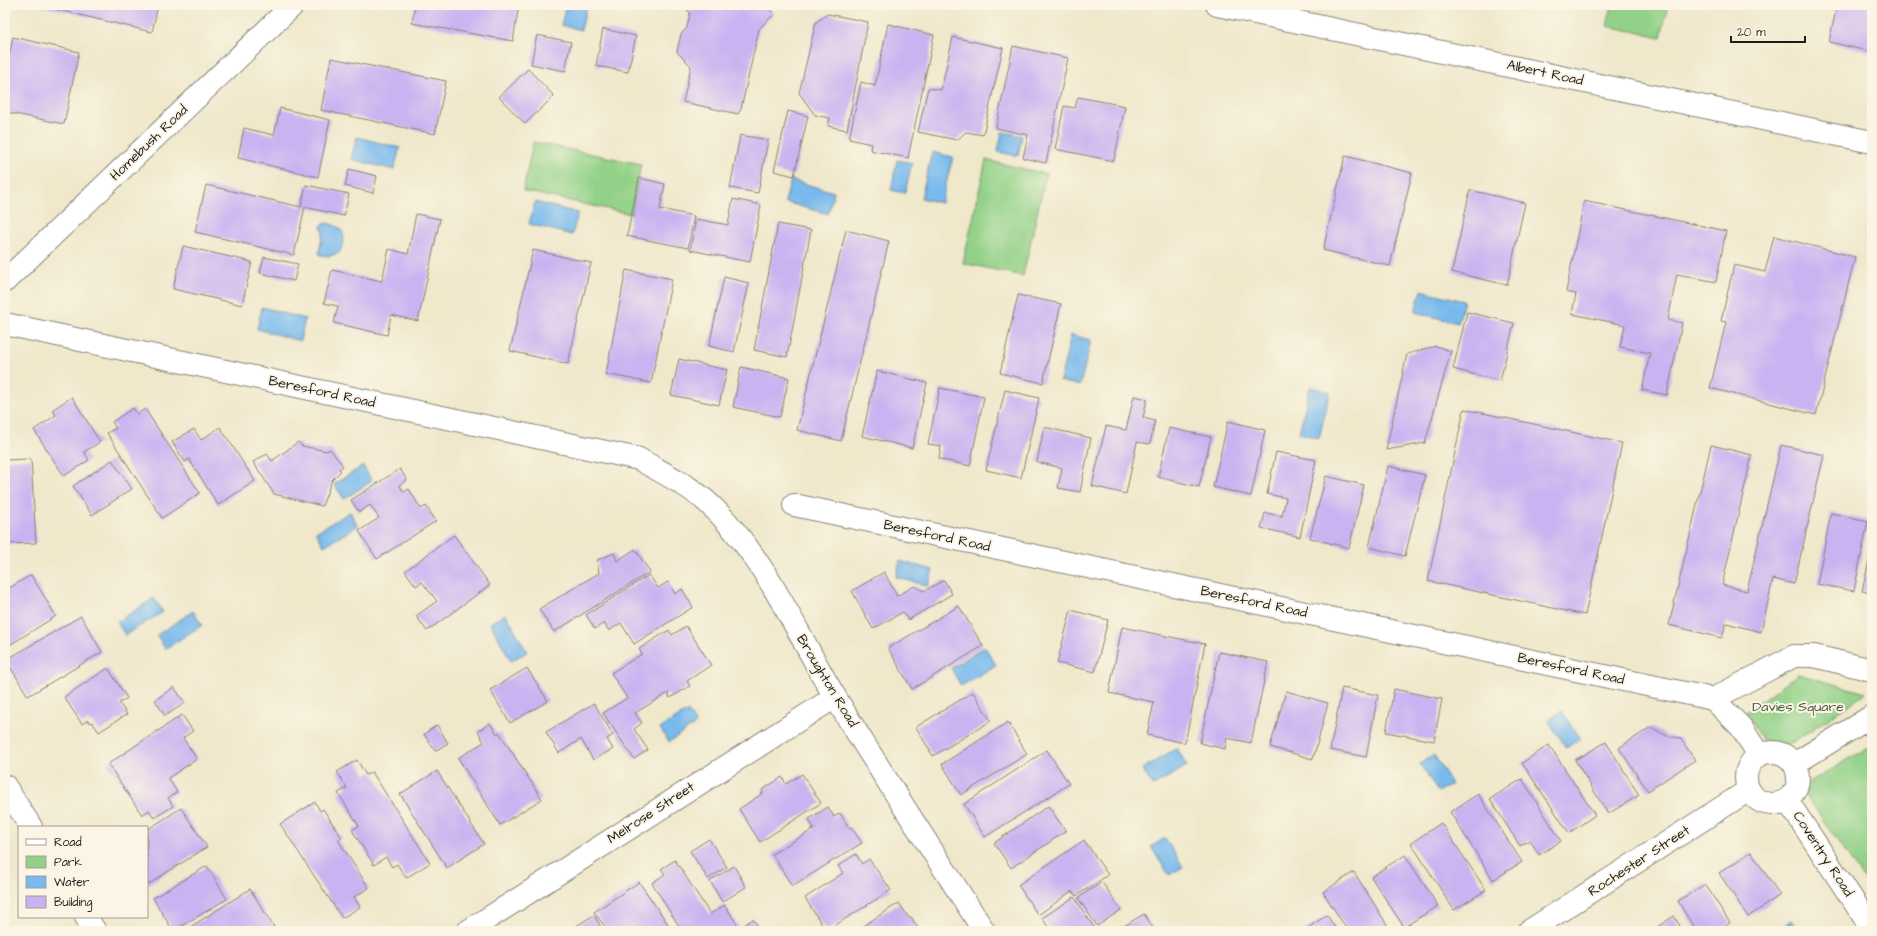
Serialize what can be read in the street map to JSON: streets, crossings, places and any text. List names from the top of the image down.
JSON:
{
  "streets": {
    "street": [
      "Albert Road",
      "Homebush Road",
      "Beresford Road",
      "Broughton Road",
      "Melrose Street",
      "Coventry Road",
      "Rochester Street"
    ]
  },
  "crossings": [
    ["Beresford Road", "Broughton Road"],
    ["Broughton Road", "Melrose Street"],
    ["Coventry Road", "Rochester Street"]
  ],
  "parks": ["Davies Square"],
  "legend": [
    "Road",
    "Park",
    "Water",
    "Building"
  ],
  "scale_bar": "20 m"
}
